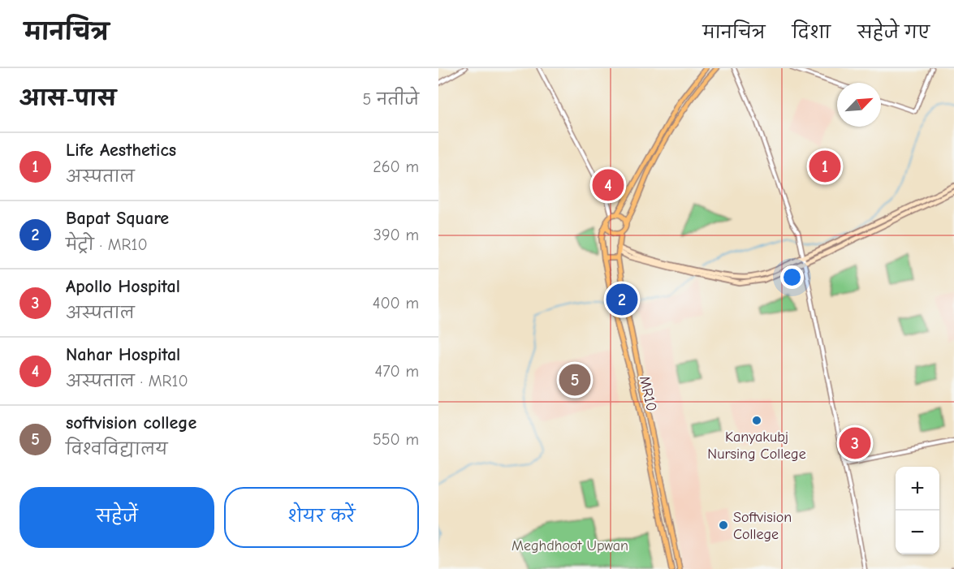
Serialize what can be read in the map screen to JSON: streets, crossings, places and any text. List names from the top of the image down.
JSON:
{
  "streets": {
    "main road": ["MR10"]
  },
  "parks": ["Meghdhoot Upwan"],
  "places": ["Kanyakubj Nursing College", "Softvision College"],
  "north": "top right",
  "page": {
    "header": "मानचित्र",
    "nav": ["मानचित्र", "दिशा", "सहेजे गए"],
    "heading": ["आस-पास", "5 नतीजे"],
    "list": [
      {
        "mark": "1",
        "name": "Life Aesthetics",
        "note": "अस्पताल",
        "value": "260 m"
      },
      {
        "mark": "2",
        "name": "Bapat Square",
        "note": "मेट्रो · MR10",
        "value": "390 m"
      },
      {
        "mark": "3",
        "name": "Apollo Hospital",
        "note": "अस्पताल",
        "value": "400 m"
      },
      {
        "mark": "4",
        "name": "Nahar Hospital",
        "note": "अस्पताल · MR10",
        "value": "470 m"
      },
      {
        "mark": "5",
        "name": "softvision college",
        "note": "विश्वविद्यालय",
        "value": "550 m"
      }
    ],
    "pins": [
      "1",
      "4",
      "2",
      "5",
      "3"
    ],
    "map_buttons": ["+", "−"],
    "buttons": ["सहेजें", "शेयर करें"]
  }
}
